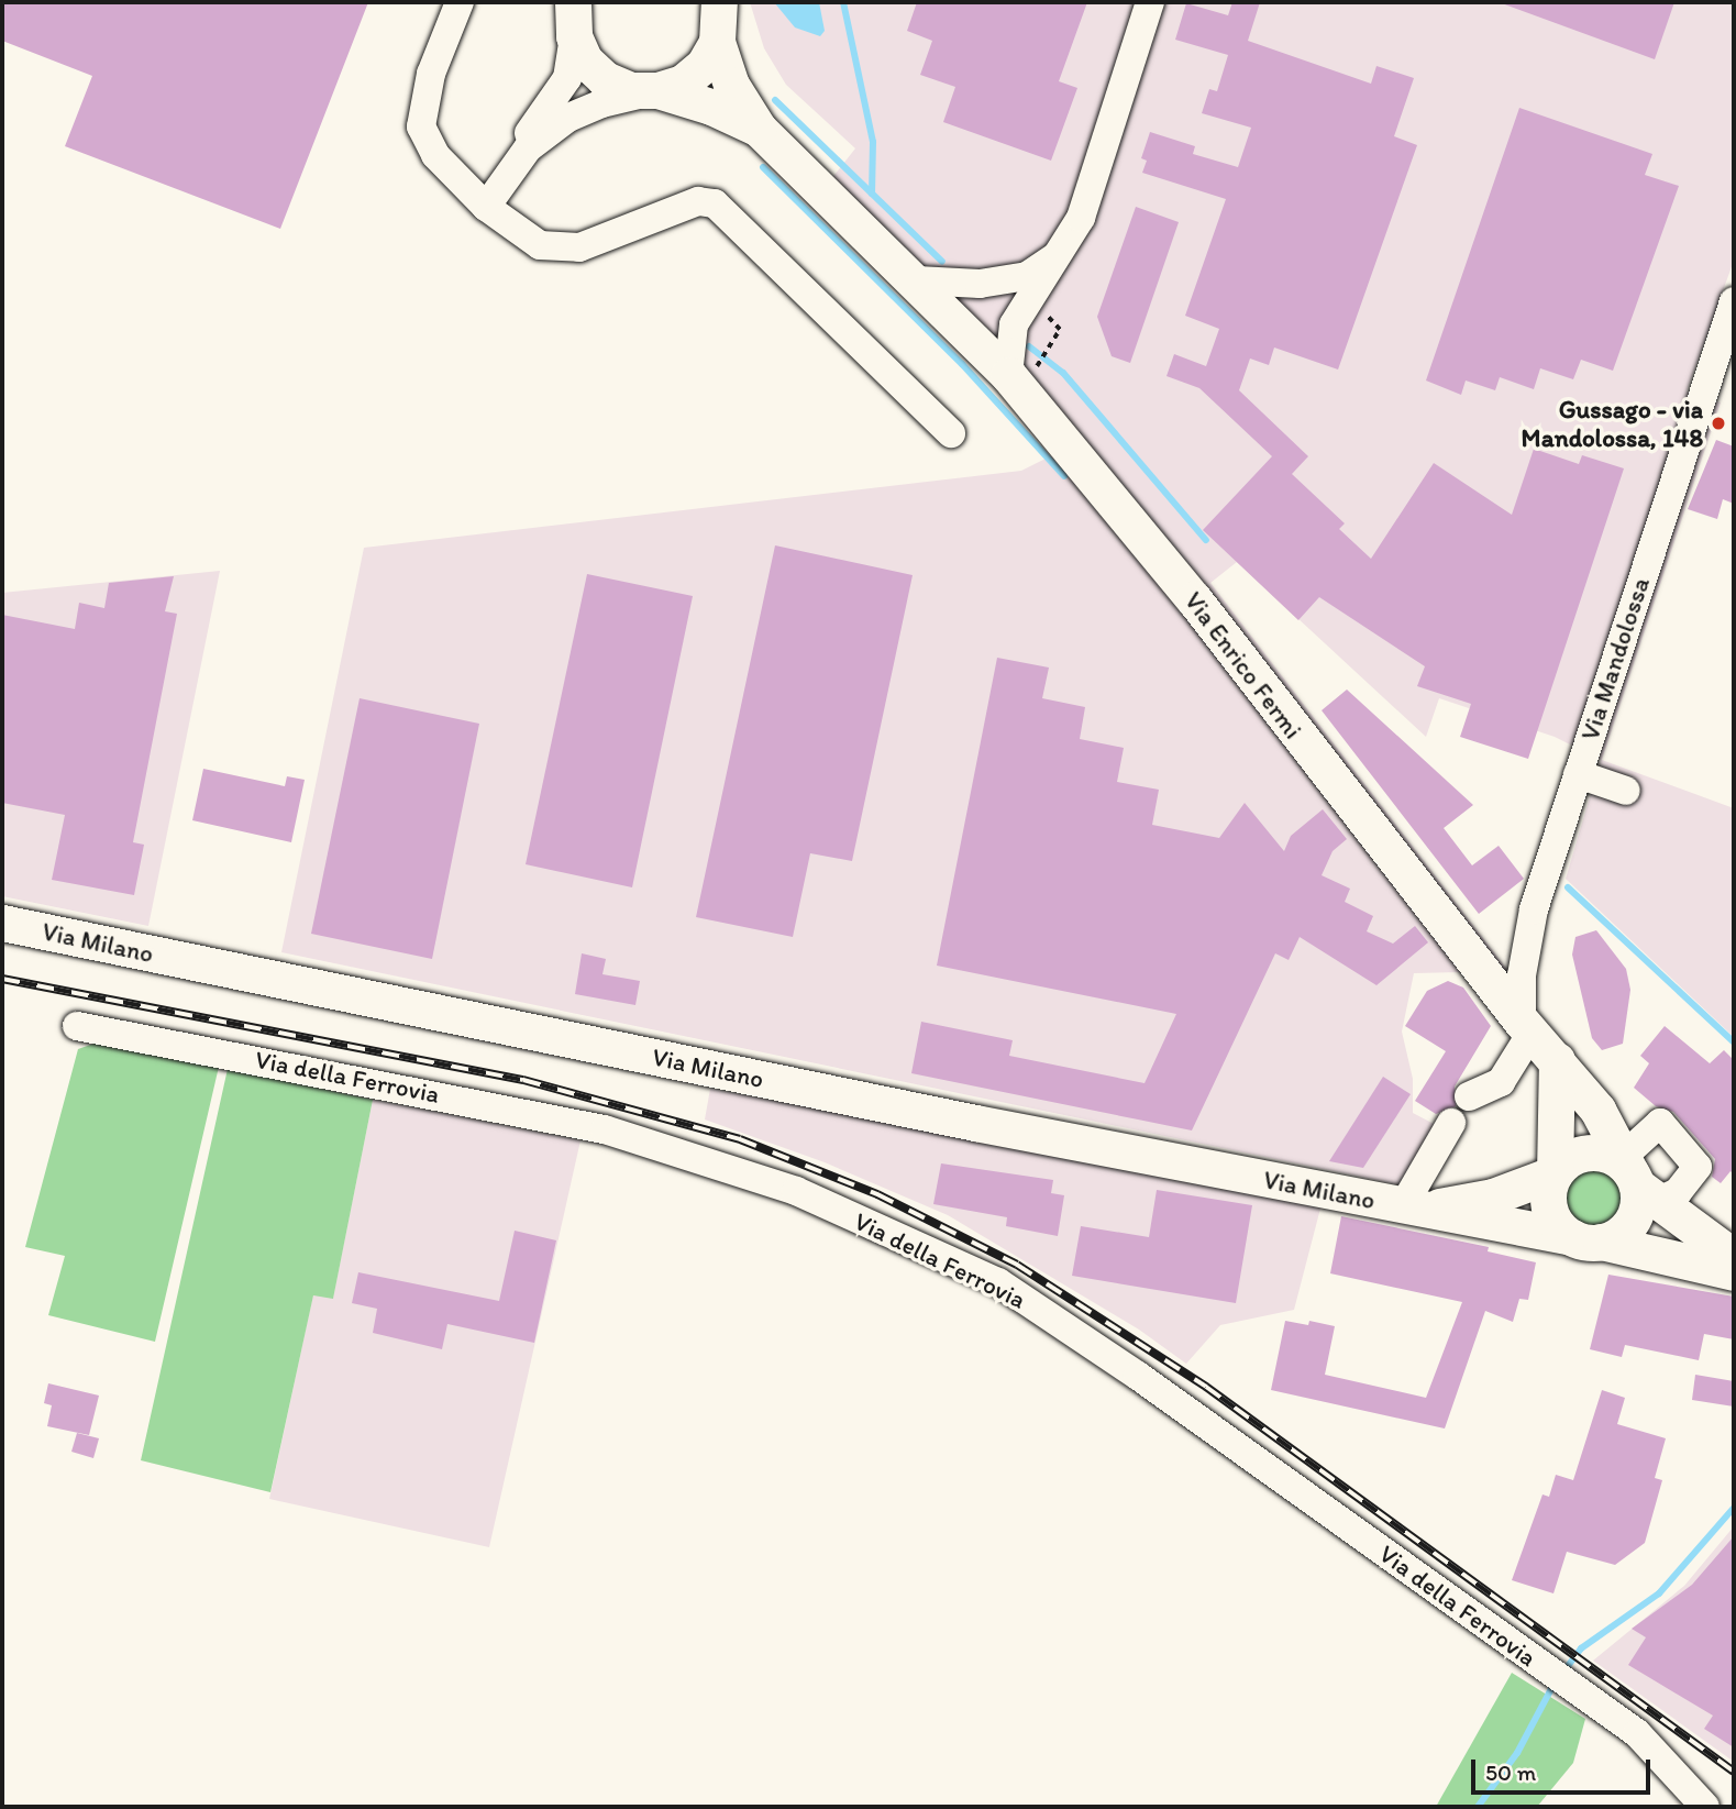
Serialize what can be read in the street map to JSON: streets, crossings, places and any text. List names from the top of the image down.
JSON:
{
  "streets": {
    "main road": ["Via Enrico Fermi", "Via Milano"],
    "street": ["Via Mandolossa", "Via della Ferrovia"]
  },
  "crossings": [
    ["Via Mandolossa", "Via Enrico Fermi"],
    ["Via Enrico Fermi", "Via Milano"]
  ],
  "places": ["Gussago - via Mandolossa, 148"],
  "scale_bar": "50 m"
}
